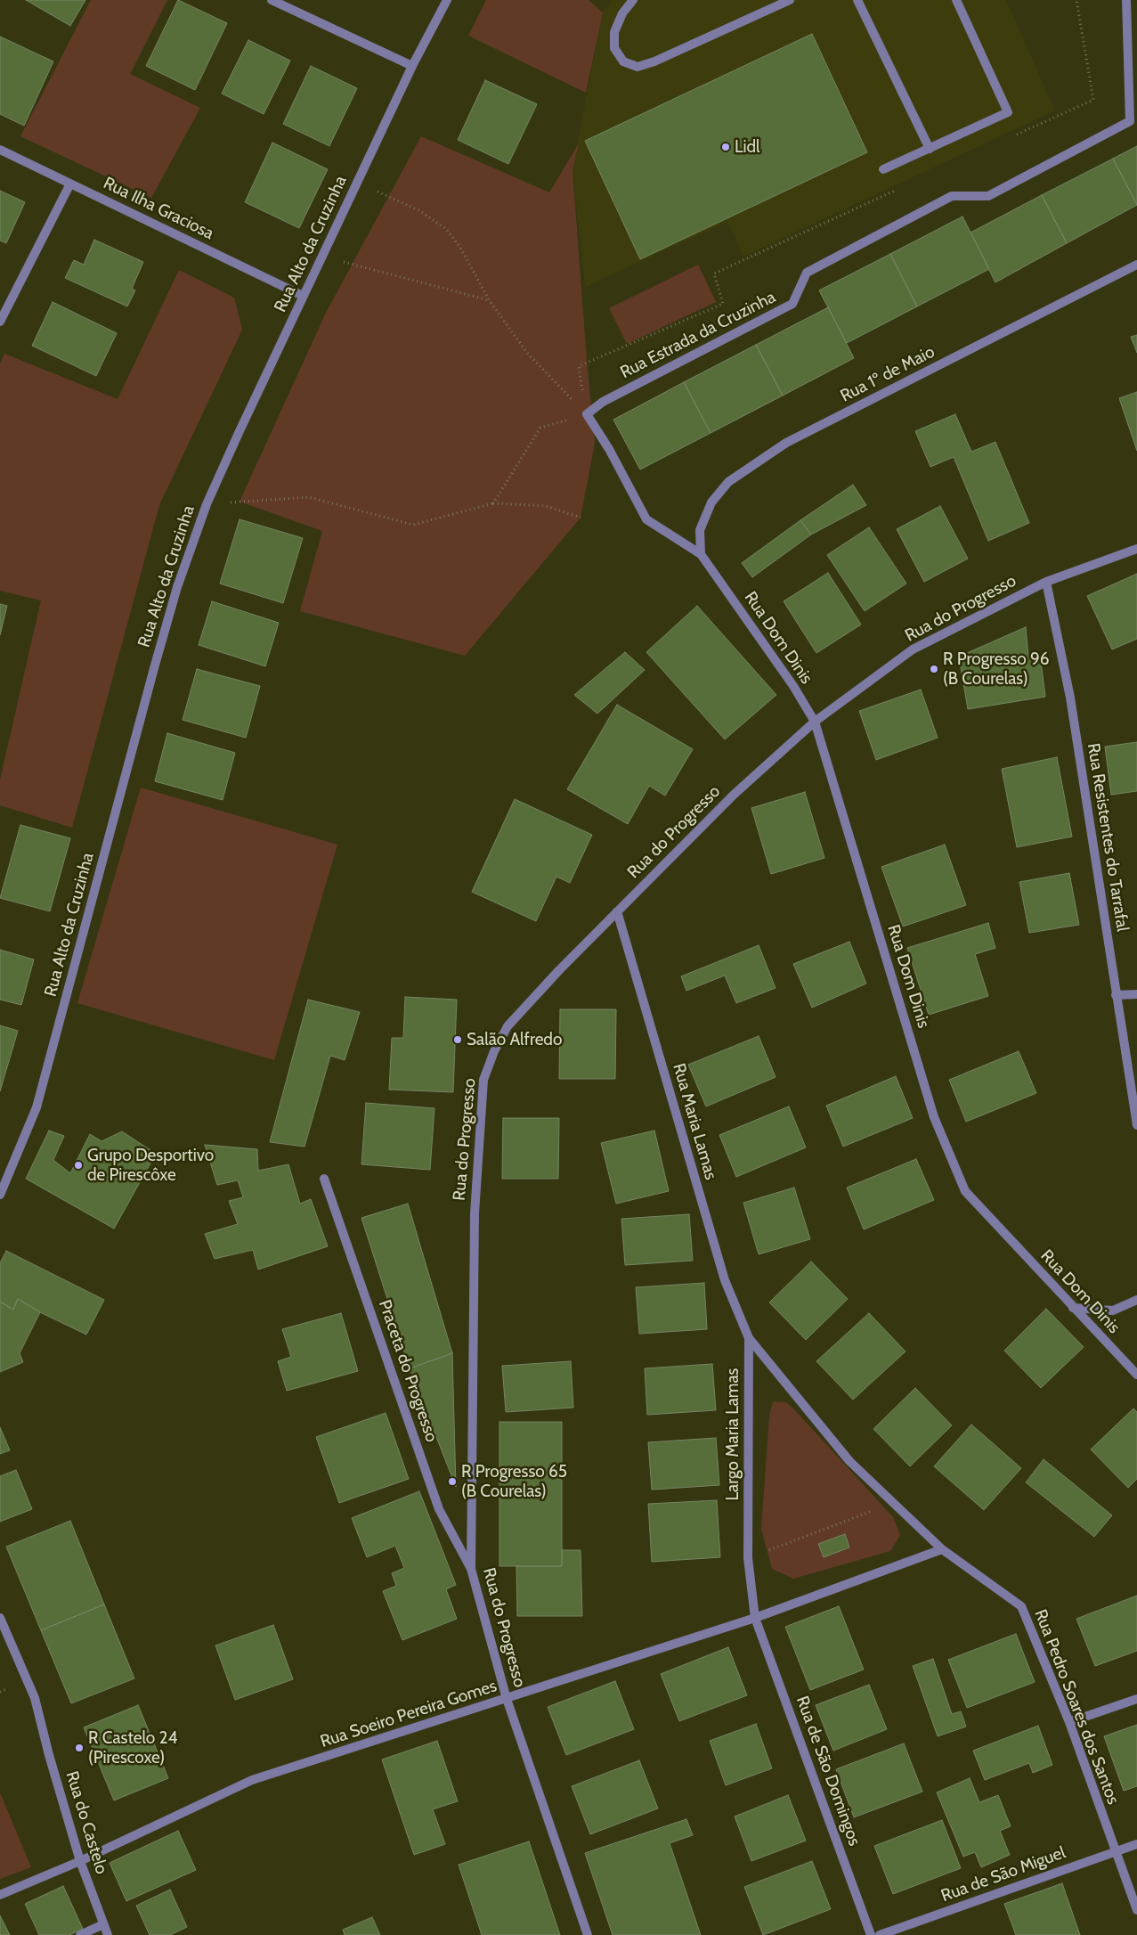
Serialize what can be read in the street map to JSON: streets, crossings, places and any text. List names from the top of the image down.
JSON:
{
  "streets": {
    "street": [
      "Rua Ilha Graciosa",
      "Rua Alto da Cruzinha",
      "Rua Estrada da Cruzinha",
      "Rua 1º de Maio",
      "Rua do Progresso",
      "Rua Dom Dinis",
      "Rua Resistentes do Tarrafal",
      "Rua Maria Lamas",
      "Praceta do Progresso",
      "Largo Maria Lamas",
      "Rua Pedro Soares dos Santos",
      "Rua Soeiro Pereira Gomes",
      "Rua de São Domingos",
      "Rua do Castelo",
      "Rua de São Miguel"
    ]
  },
  "crossings": [
    ["Rua Ilha Graciosa", "Rua Alto da Cruzinha"],
    ["Rua 1º de Maio", "Rua Dom Dinis"],
    ["Rua do Progresso", "Rua Dom Dinis"],
    ["Rua do Progresso", "Rua Resistentes do Tarrafal"],
    ["Rua do Progresso", "Rua Maria Lamas"],
    ["Rua do Progresso", "Praceta do Progresso"],
    ["Rua do Progresso", "Rua Soeiro Pereira Gomes"],
    ["Rua Maria Lamas", "Largo Maria Lamas"],
    ["Largo Maria Lamas", "Rua Pedro Soares dos Santos"],
    ["Largo Maria Lamas", "Rua Soeiro Pereira Gomes"],
    ["Largo Maria Lamas", "Rua de São Domingos"],
    ["Rua Pedro Soares dos Santos", "Rua de São Miguel"],
    ["Rua Soeiro Pereira Gomes", "Rua de São Domingos"],
    ["Rua Soeiro Pereira Gomes", "Rua do Castelo"]
  ],
  "places": [
    "Lidl",
    "R Progresso 96 (B Courelas)",
    "Salão Alfredo",
    "Grupo Desportivo de Pirescôxe",
    "R Progresso 65 (B Courelas)",
    "R Castelo 24 (Pirescoxe)"
  ]
}
